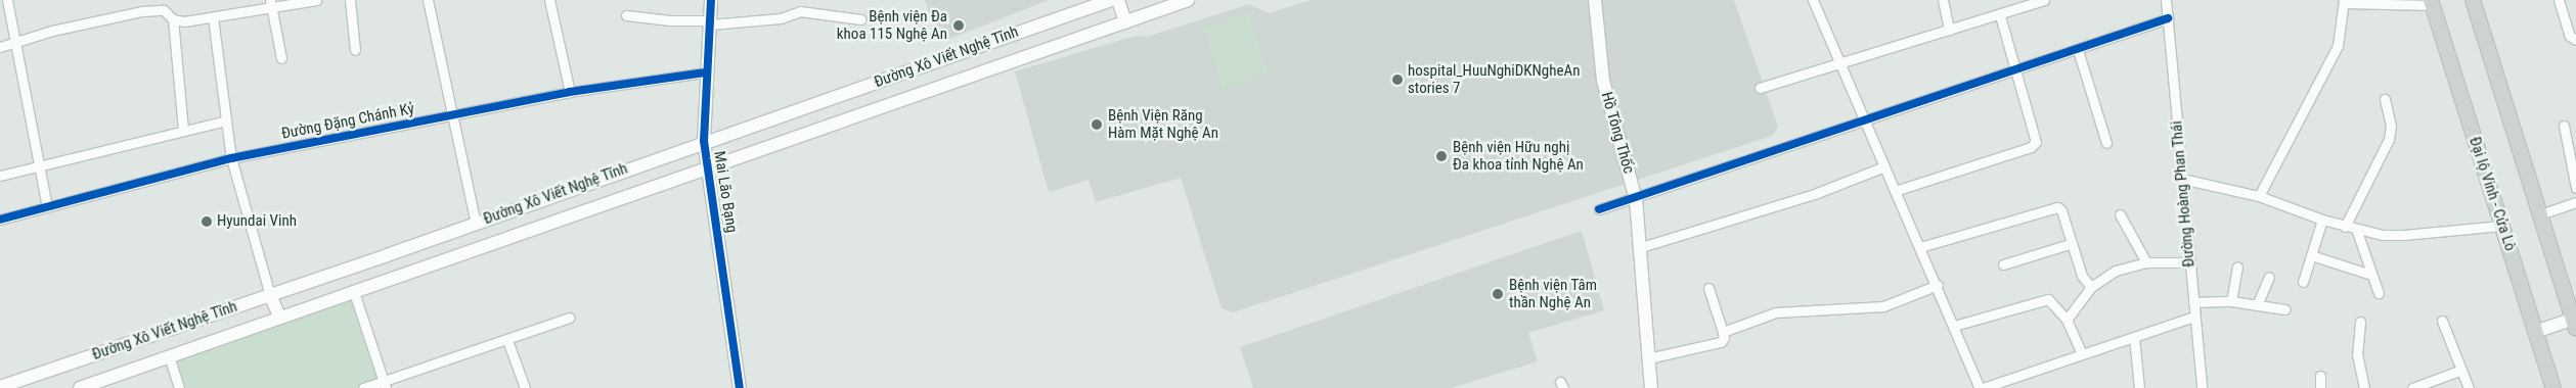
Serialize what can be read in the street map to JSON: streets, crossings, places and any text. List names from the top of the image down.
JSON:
{
  "streets": {
    "main road": [
      "Đường Xô Viết Nghệ Tĩnh",
      "Hồ Tông Thốc",
      "Mai Lão Bạng",
      "Đại lộ Vinh - Cửa Lò"
    ],
    "street": ["Đường Đặng Chánh Kỷ", "Đường Hoàng Phan Thái"]
  },
  "crossings": [
    ["Đường Xô Viết Nghệ Tĩnh", "Mai Lão Bạng"],
    ["Đường Đặng Chánh Kỷ", "Mai Lão Bạng"]
  ],
  "places": [
    "Bệnh viện Đa khoa 115 Nghệ An",
    "hospital_HuuNghiDKNgheAn stories 7",
    "Bệnh Viện Răng Hàm Mặt Nghệ An",
    "Bệnh viện Hữu nghị Đa khoa tỉnh Nghệ An",
    "Hyundai Vinh",
    "Bệnh viện Tâm thần Nghệ An"
  ]
}
